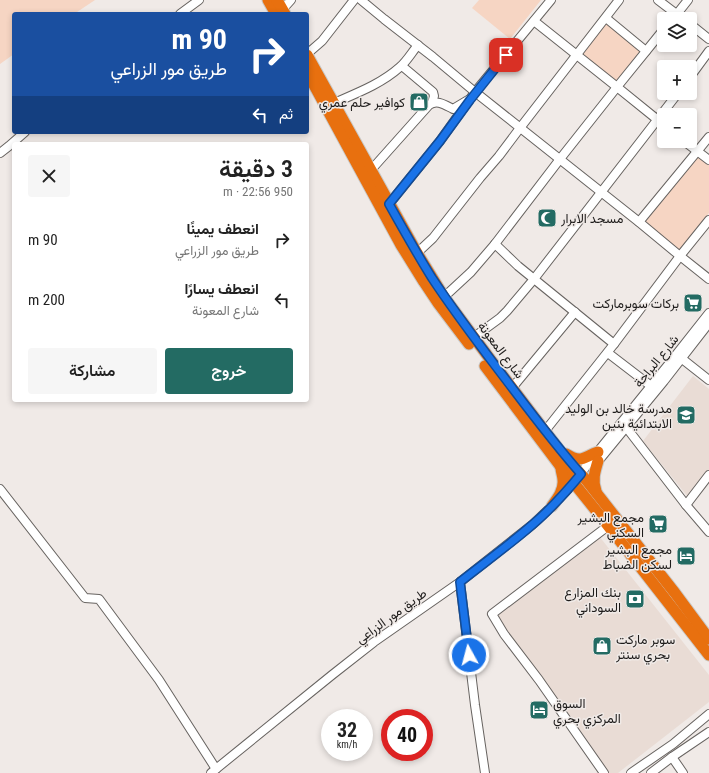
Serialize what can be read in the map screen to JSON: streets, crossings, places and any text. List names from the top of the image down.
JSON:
{
  "streets": {
    "highway": ["شارع المعونة"],
    "street": ["شارع البراحة", "طريق مور الزراعي"]
  },
  "crossings": [
    ["شارع المعونة", "شارع البراحة"],
    ["شارع المعونة", "طريق مور الزراعي"],
    ["شارع البراحة", "طريق مور الزراعي"]
  ],
  "places": {
    "shop": ["كوافير حلم عمري", "سوبر ماركت بحري سنتر"],
    "mosque": ["مسجد الابرار"],
    "supermarket": ["بركات سوبرماركت", "مجمع البشير السكني"],
    "school or university": ["مدرسة خالد بن الوليد الابتدائية بنين"],
    "hotel": ["مجمع البشير لسكن الضباط", "السوق المركزي بحري"],
    "bank": ["بنك المزارع السوداني"]
  },
  "page": {
    "map_buttons": ["+", "−"],
    "turn": ["90 m", "طريق مور الزراعي"],
    "then": "ثم",
    "heading": ["3 دقيقة", "950 m · 22:56"],
    "list": [
      {
        "name": "انعطف يمينًا",
        "note": "طريق مور الزراعي",
        "value": "90 m"
      },
      {
        "name": "انعطف يسارًا",
        "note": "شارع المعونة",
        "value": "200 m"
      }
    ],
    "buttons": ["خروج", "مشاركة"],
    "speed": "32 km/h",
    "limit": "40"
  }
}
